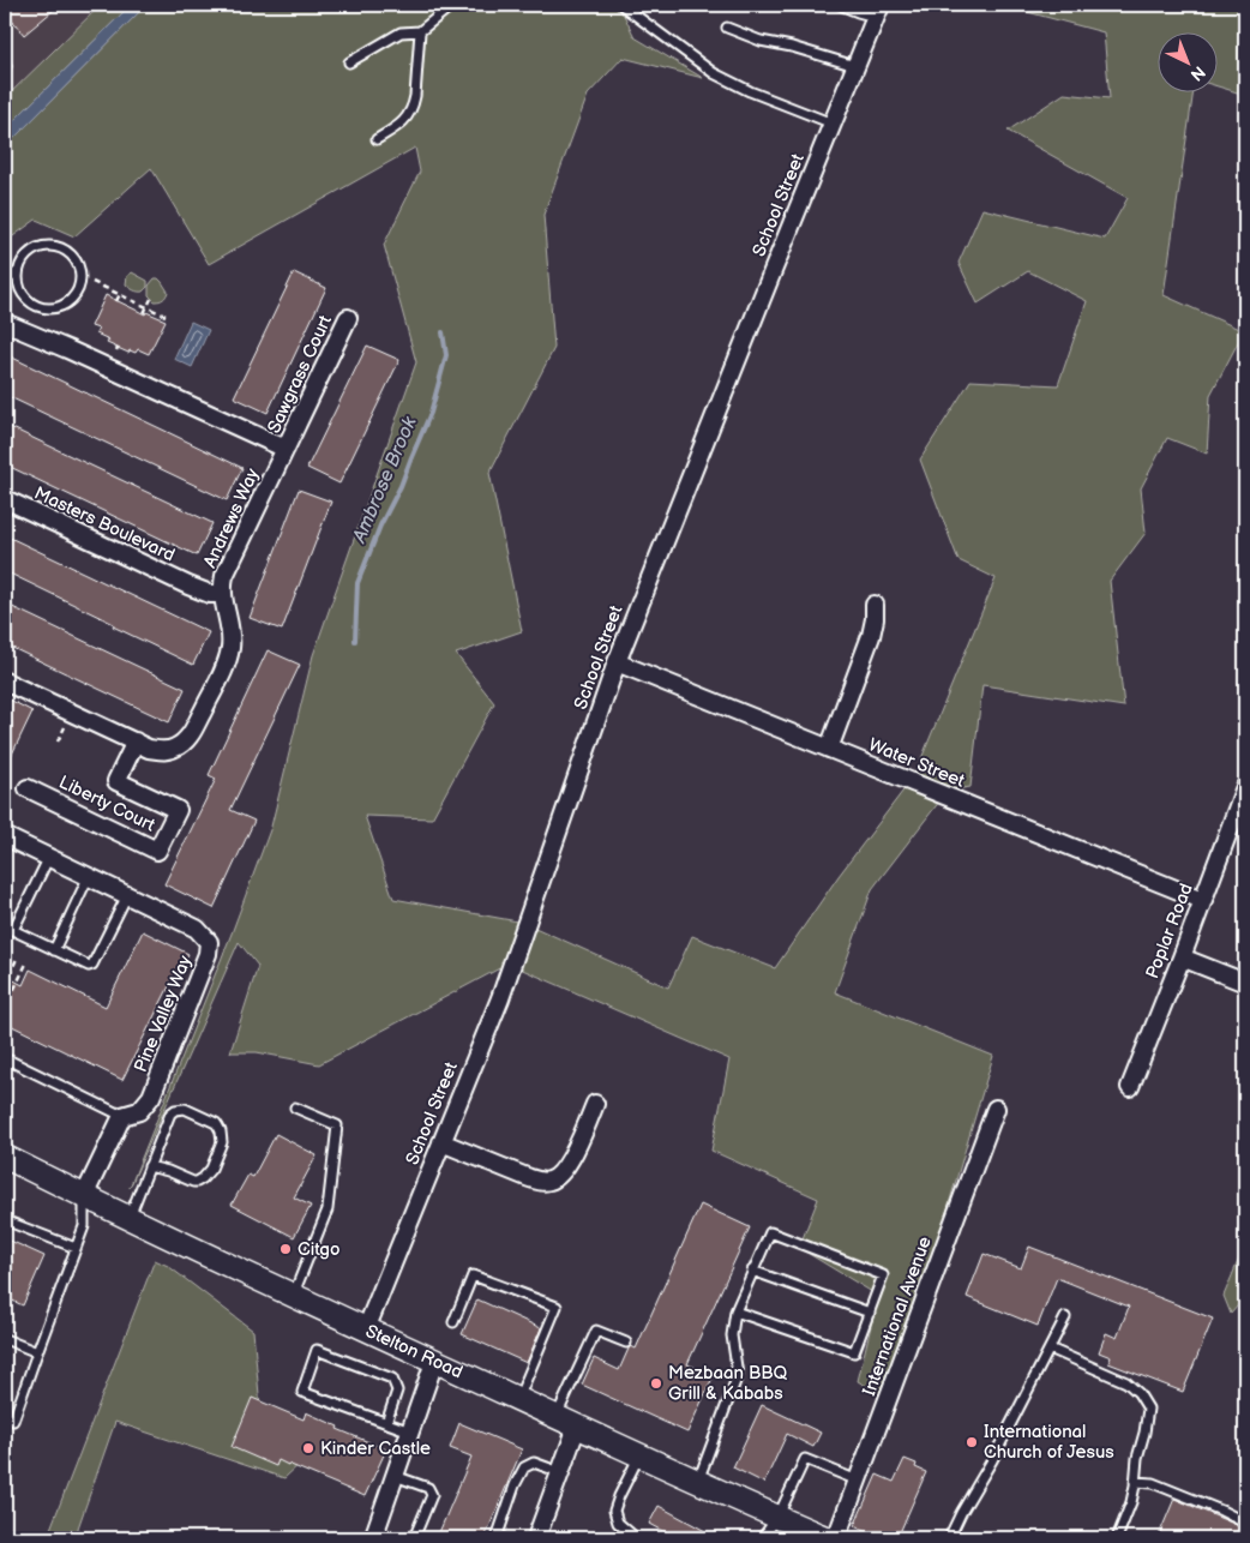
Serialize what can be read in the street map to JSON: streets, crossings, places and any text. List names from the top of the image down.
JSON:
{
  "streets": {
    "main road": ["Stelton Road"],
    "street": [
      "School Street",
      "Sawgrass Court",
      "Andrews Way",
      "Masters Boulevard",
      "Water Street",
      "Liberty Court",
      "Poplar Road",
      "Pine Valley Way",
      "International Avenue"
    ]
  },
  "crossings": [
    ["School Street", "Water Street"],
    ["School Street", "Stelton Road"],
    ["Sawgrass Court", "Andrews Way"],
    ["Andrews Way", "Masters Boulevard"],
    ["Andrews Way", "Liberty Court"],
    ["Water Street", "Poplar Road"]
  ],
  "water": ["Ambrose Brook"],
  "places": [
    "Citgo",
    "Mezbaan BBQ Grill & Kababs",
    "International Church of Jesus",
    "Kinder Castle"
  ],
  "north": "bottom right"
}
